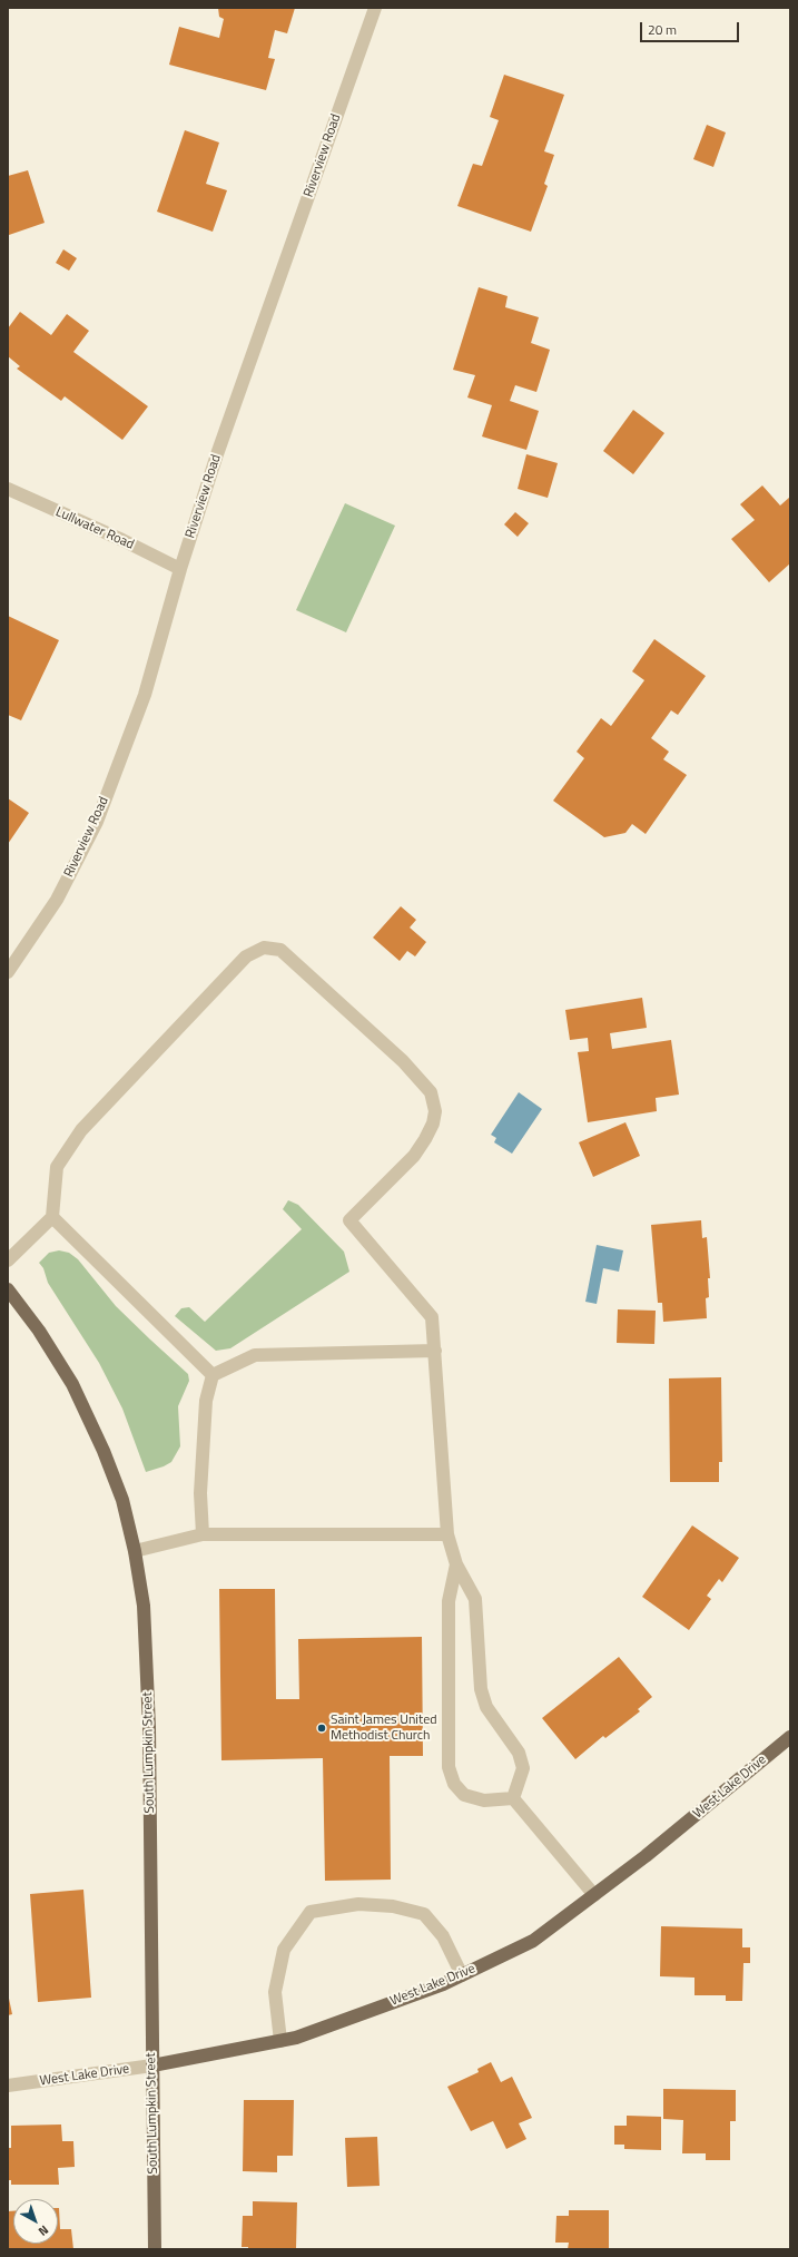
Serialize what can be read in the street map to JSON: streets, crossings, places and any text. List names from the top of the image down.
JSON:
{
  "streets": {
    "main road": ["South Lumpkin Street", "West Lake Drive"],
    "street": ["Riverview Road", "Lullwater Road"]
  },
  "crossings": [
    ["Riverview Road", "Lullwater Road"],
    ["South Lumpkin Street", "West Lake Drive"]
  ],
  "places": ["Saint James United Methodist Church"],
  "scale_bar": "20 m",
  "north": "bottom right"
}
